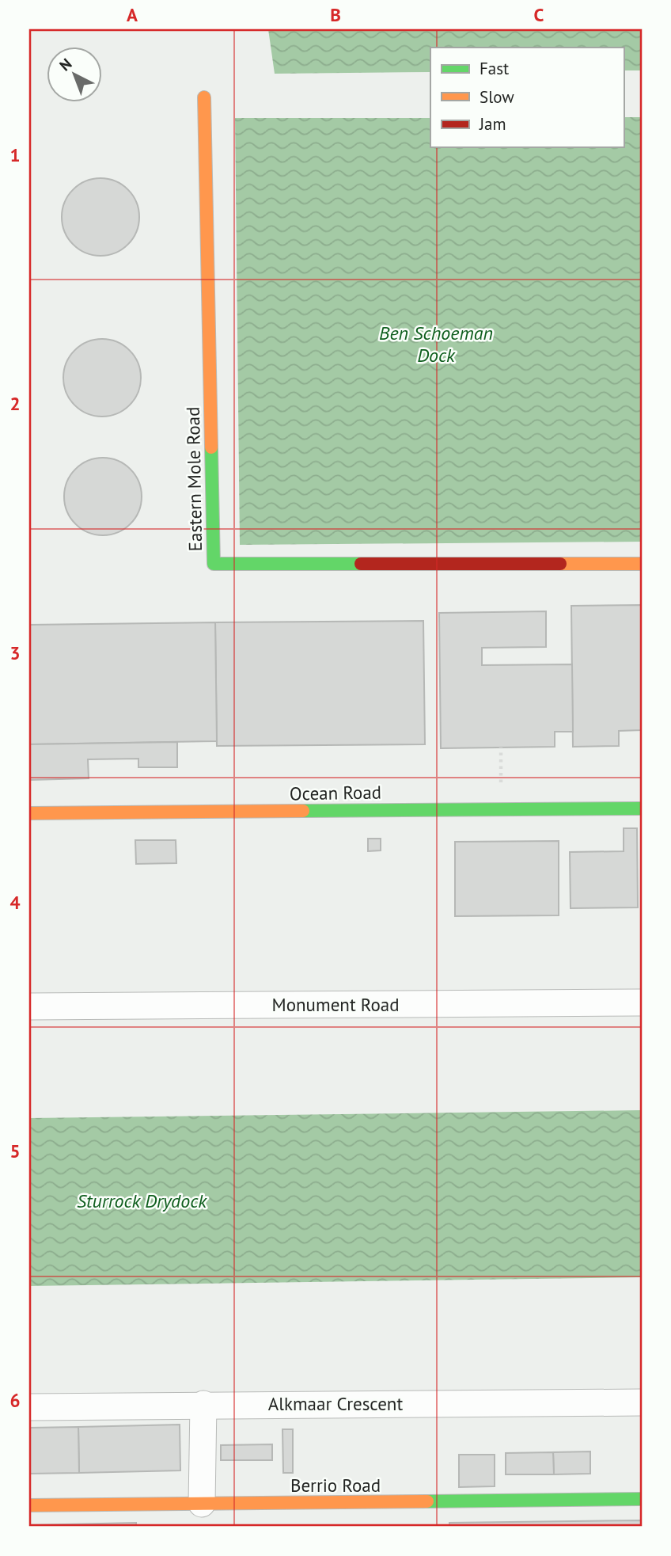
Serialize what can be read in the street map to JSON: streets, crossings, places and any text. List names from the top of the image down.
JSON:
{
  "streets": {
    "street": [
      "Eastern Mole Road",
      "Ocean Road",
      "Monument Road",
      "Alkmaar Crescent",
      "Berrio Road"
    ]
  },
  "water": ["Ben Schoeman Dock", "Sturrock Drydock"],
  "legend": ["Fast", "Slow", "Jam"],
  "north": "top left",
  "grid": {
    "columns": ["A", "B", "C"],
    "rows": [
      "1",
      "2",
      "3",
      "4",
      "5",
      "6"
    ]
  }
}
